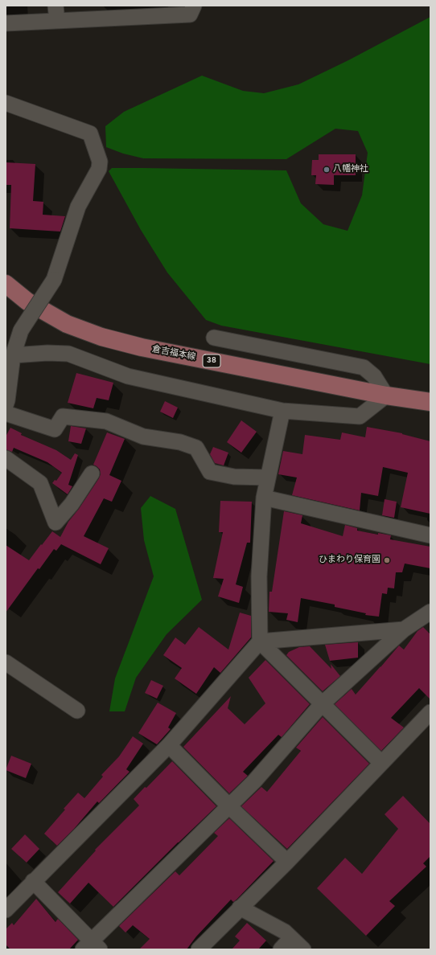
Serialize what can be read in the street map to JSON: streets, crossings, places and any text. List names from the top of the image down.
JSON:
{
  "streets": {
    "main road": ["倉吉福本線", "38"]
  },
  "places": ["八幡神社", "ひまわり保育園"]
}
